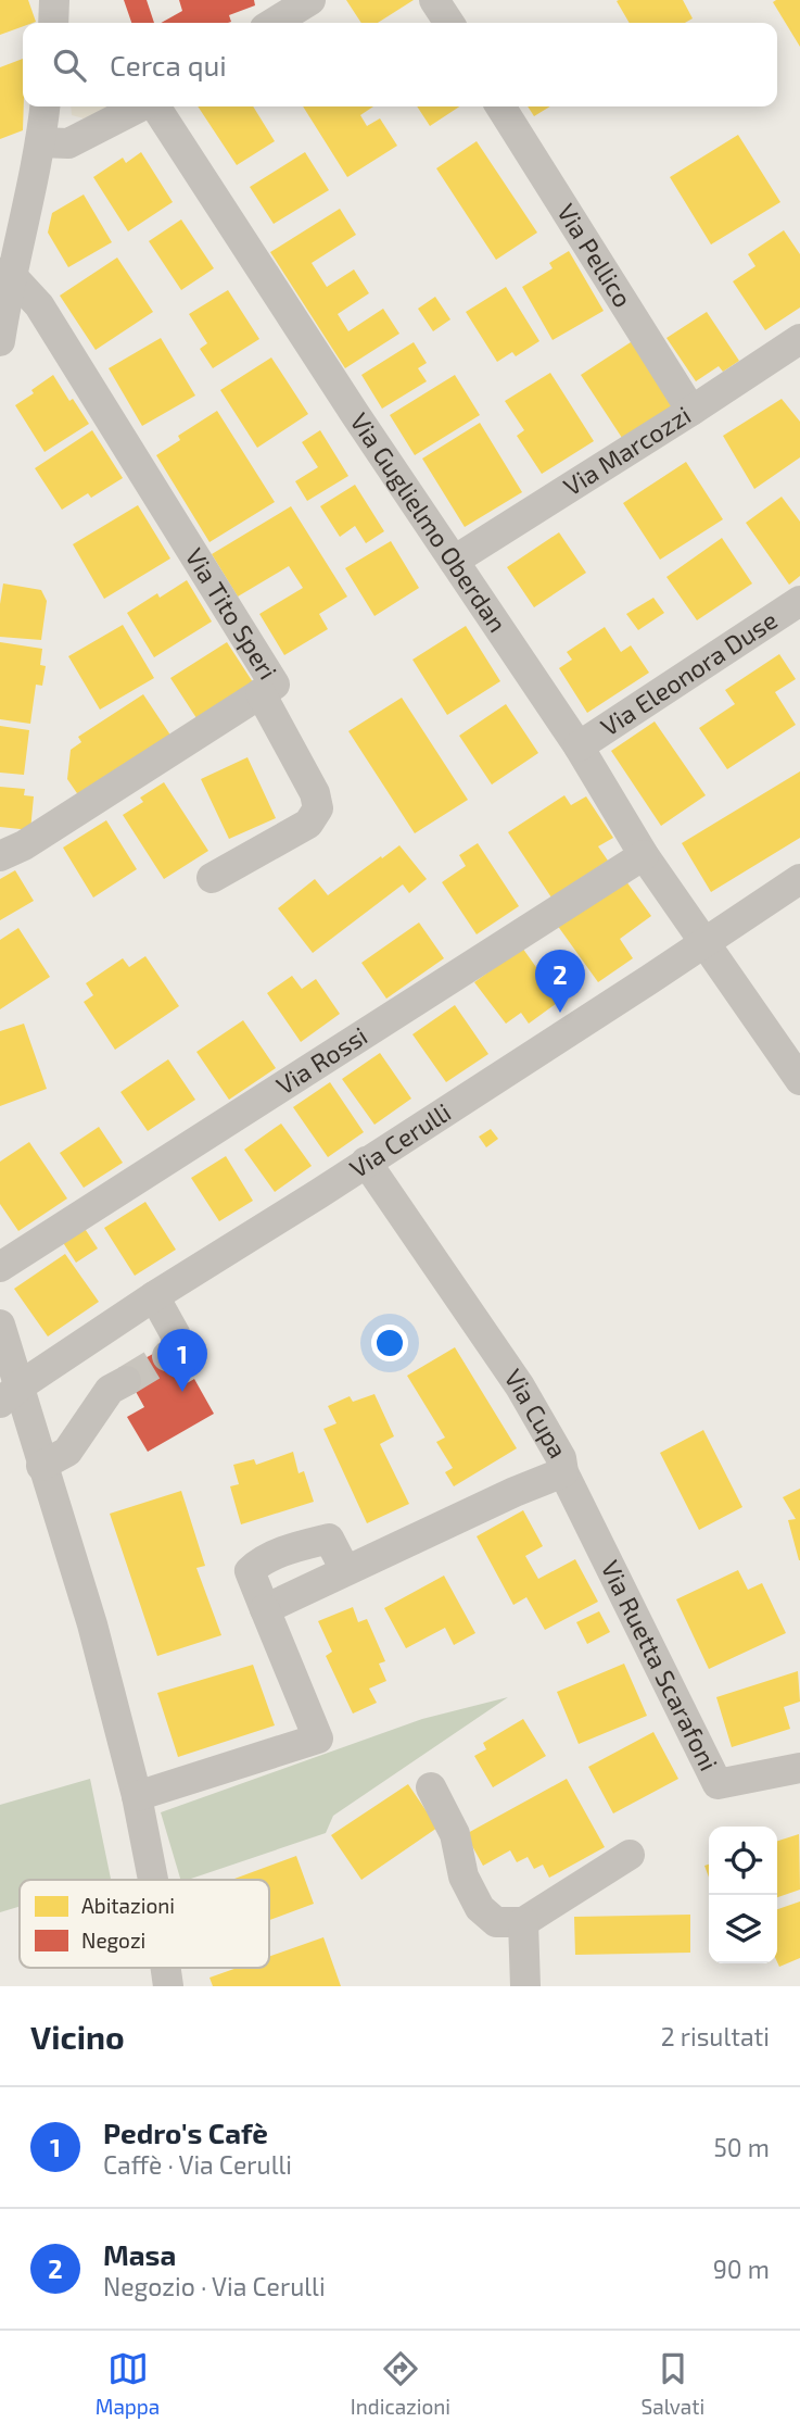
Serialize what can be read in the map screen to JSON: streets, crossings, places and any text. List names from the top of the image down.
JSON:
{
  "streets": {
    "street": [
      "Via Pellico",
      "Via Marcozzi",
      "Via Guglielmo Oberdan",
      "Via Tito Speri",
      "Via Eleonora Duse",
      "Via Rossi",
      "Via Cerulli",
      "Via Cupa",
      "Via Ruetta Scarafoni"
    ]
  },
  "crossings": [
    ["Via Pellico", "Via Marcozzi"],
    ["Via Marcozzi", "Via Guglielmo Oberdan"],
    ["Via Guglielmo Oberdan", "Via Eleonora Duse"],
    ["Via Guglielmo Oberdan", "Via Rossi"],
    ["Via Guglielmo Oberdan", "Via Cerulli"],
    ["Via Cerulli", "Via Cupa"],
    ["Via Cupa", "Via Ruetta Scarafoni"]
  ],
  "legend": ["Abitazioni", "Negozi"],
  "page": {
    "search": "Cerca qui",
    "pins": ["2", "1"],
    "heading": ["Vicino", "2 risultati"],
    "list": [
      {
        "mark": "1",
        "name": "Pedro's Cafè",
        "note": "Caffè · Via Cerulli",
        "value": "50 m"
      },
      {
        "mark": "2",
        "name": "Masa",
        "note": "Negozio · Via Cerulli",
        "value": "90 m"
      }
    ],
    "nav": ["Mappa", "Indicazioni", "Salvati"]
  }
}
